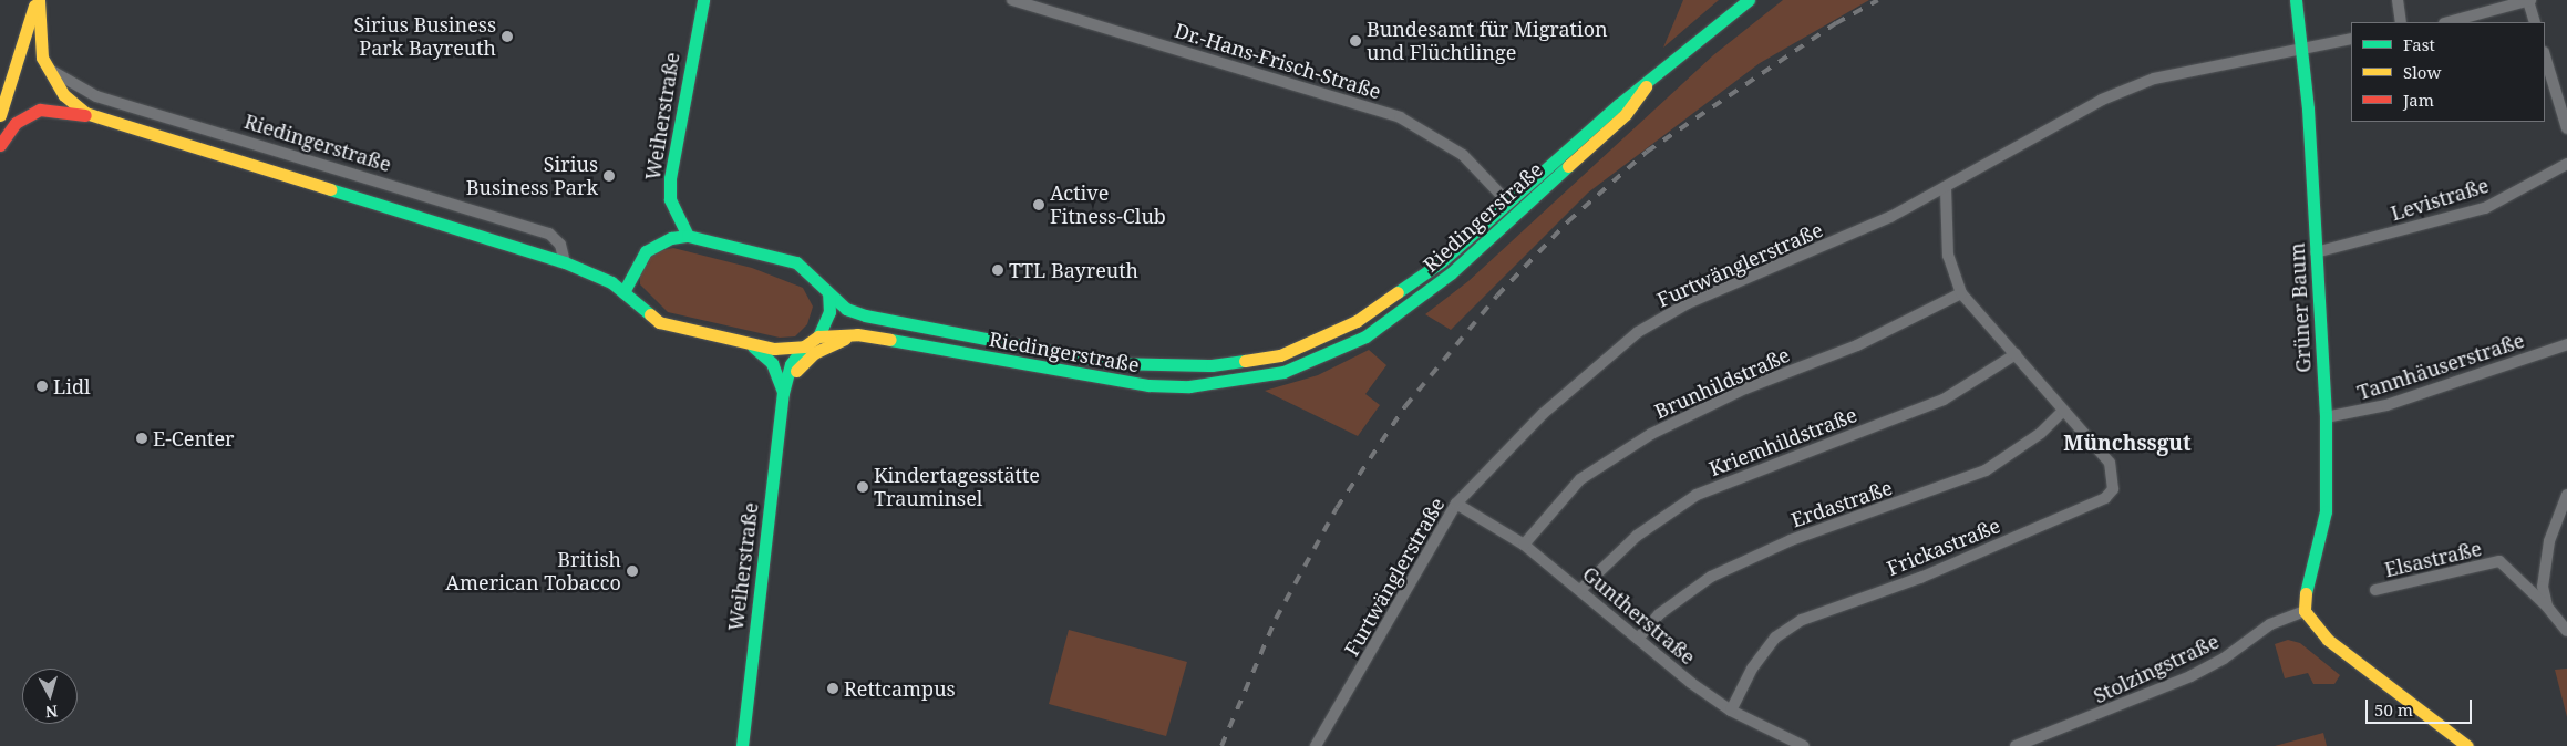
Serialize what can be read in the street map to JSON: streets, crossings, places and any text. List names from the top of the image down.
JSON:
{
  "streets": {
    "main road": ["Weiherstraße", "Riedingerstraße", "Grüner Baum"],
    "street": [
      "Dr.-Hans-Frisch-Straße",
      "Levistraße",
      "Furtwänglerstraße",
      "Tannhäuserstraße",
      "Brunhildstraße",
      "Kriemhildstraße",
      "Erdastraße",
      "Frickastraße",
      "Elsastraße",
      "Guntherstraße",
      "Stolzingstraße"
    ]
  },
  "crossings": [
    ["Dr.-Hans-Frisch-Straße", "Riedingerstraße"],
    ["Weiherstraße", "Riedingerstraße"],
    ["Levistraße", "Grüner Baum"],
    ["Furtwänglerstraße", "Grüner Baum"],
    ["Furtwänglerstraße", "Guntherstraße"],
    ["Grüner Baum", "Tannhäuserstraße"],
    ["Grüner Baum", "Stolzingstraße"],
    ["Brunhildstraße", "Guntherstraße"],
    ["Kriemhildstraße", "Guntherstraße"],
    ["Erdastraße", "Frickastraße"],
    ["Erdastraße", "Guntherstraße"],
    ["Frickastraße", "Guntherstraße"]
  ],
  "districts": ["Münchssgut"],
  "places": [
    "Sirius Business Park Bayreuth",
    "Bundesamt für Migration und Flüchtlinge",
    "Sirius Business Park",
    "Active Fitness-Club",
    "TTL Bayreuth",
    "Lidl",
    "E-Center",
    "Kindertagesstätte Trauminsel",
    "British American Tobacco",
    "Rettcampus"
  ],
  "legend": ["Fast", "Slow", "Jam"],
  "scale_bar": "50 m",
  "north": "bottom"
}
